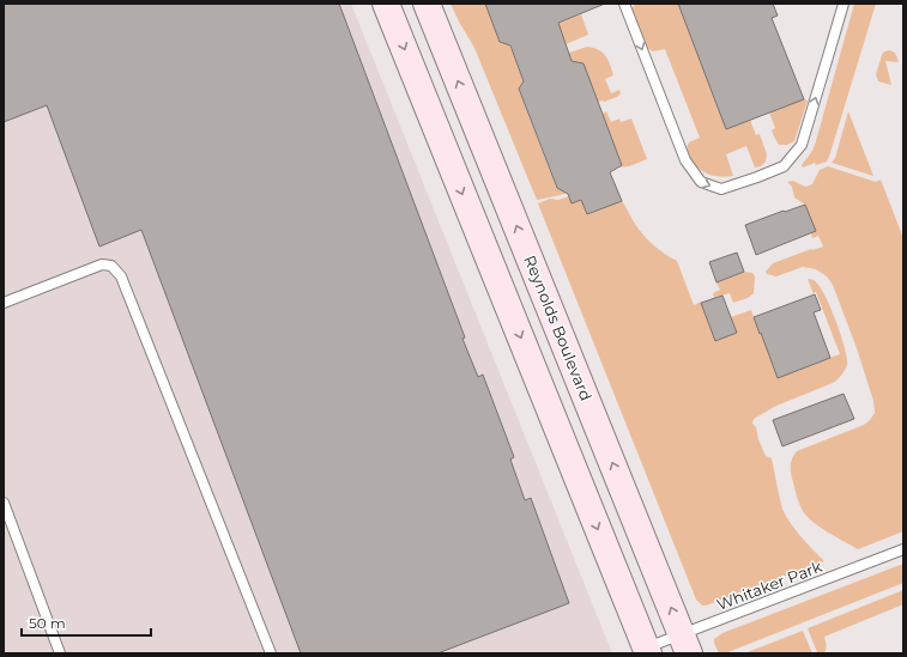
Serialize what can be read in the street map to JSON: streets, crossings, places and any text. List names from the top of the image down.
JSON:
{
  "streets": {
    "main road": ["Reynolds Boulevard"],
    "lane": ["Whitaker Park"]
  },
  "crossings": [
    ["Reynolds Boulevard", "Whitaker Park"]
  ],
  "scale_bar": "50 m"
}
